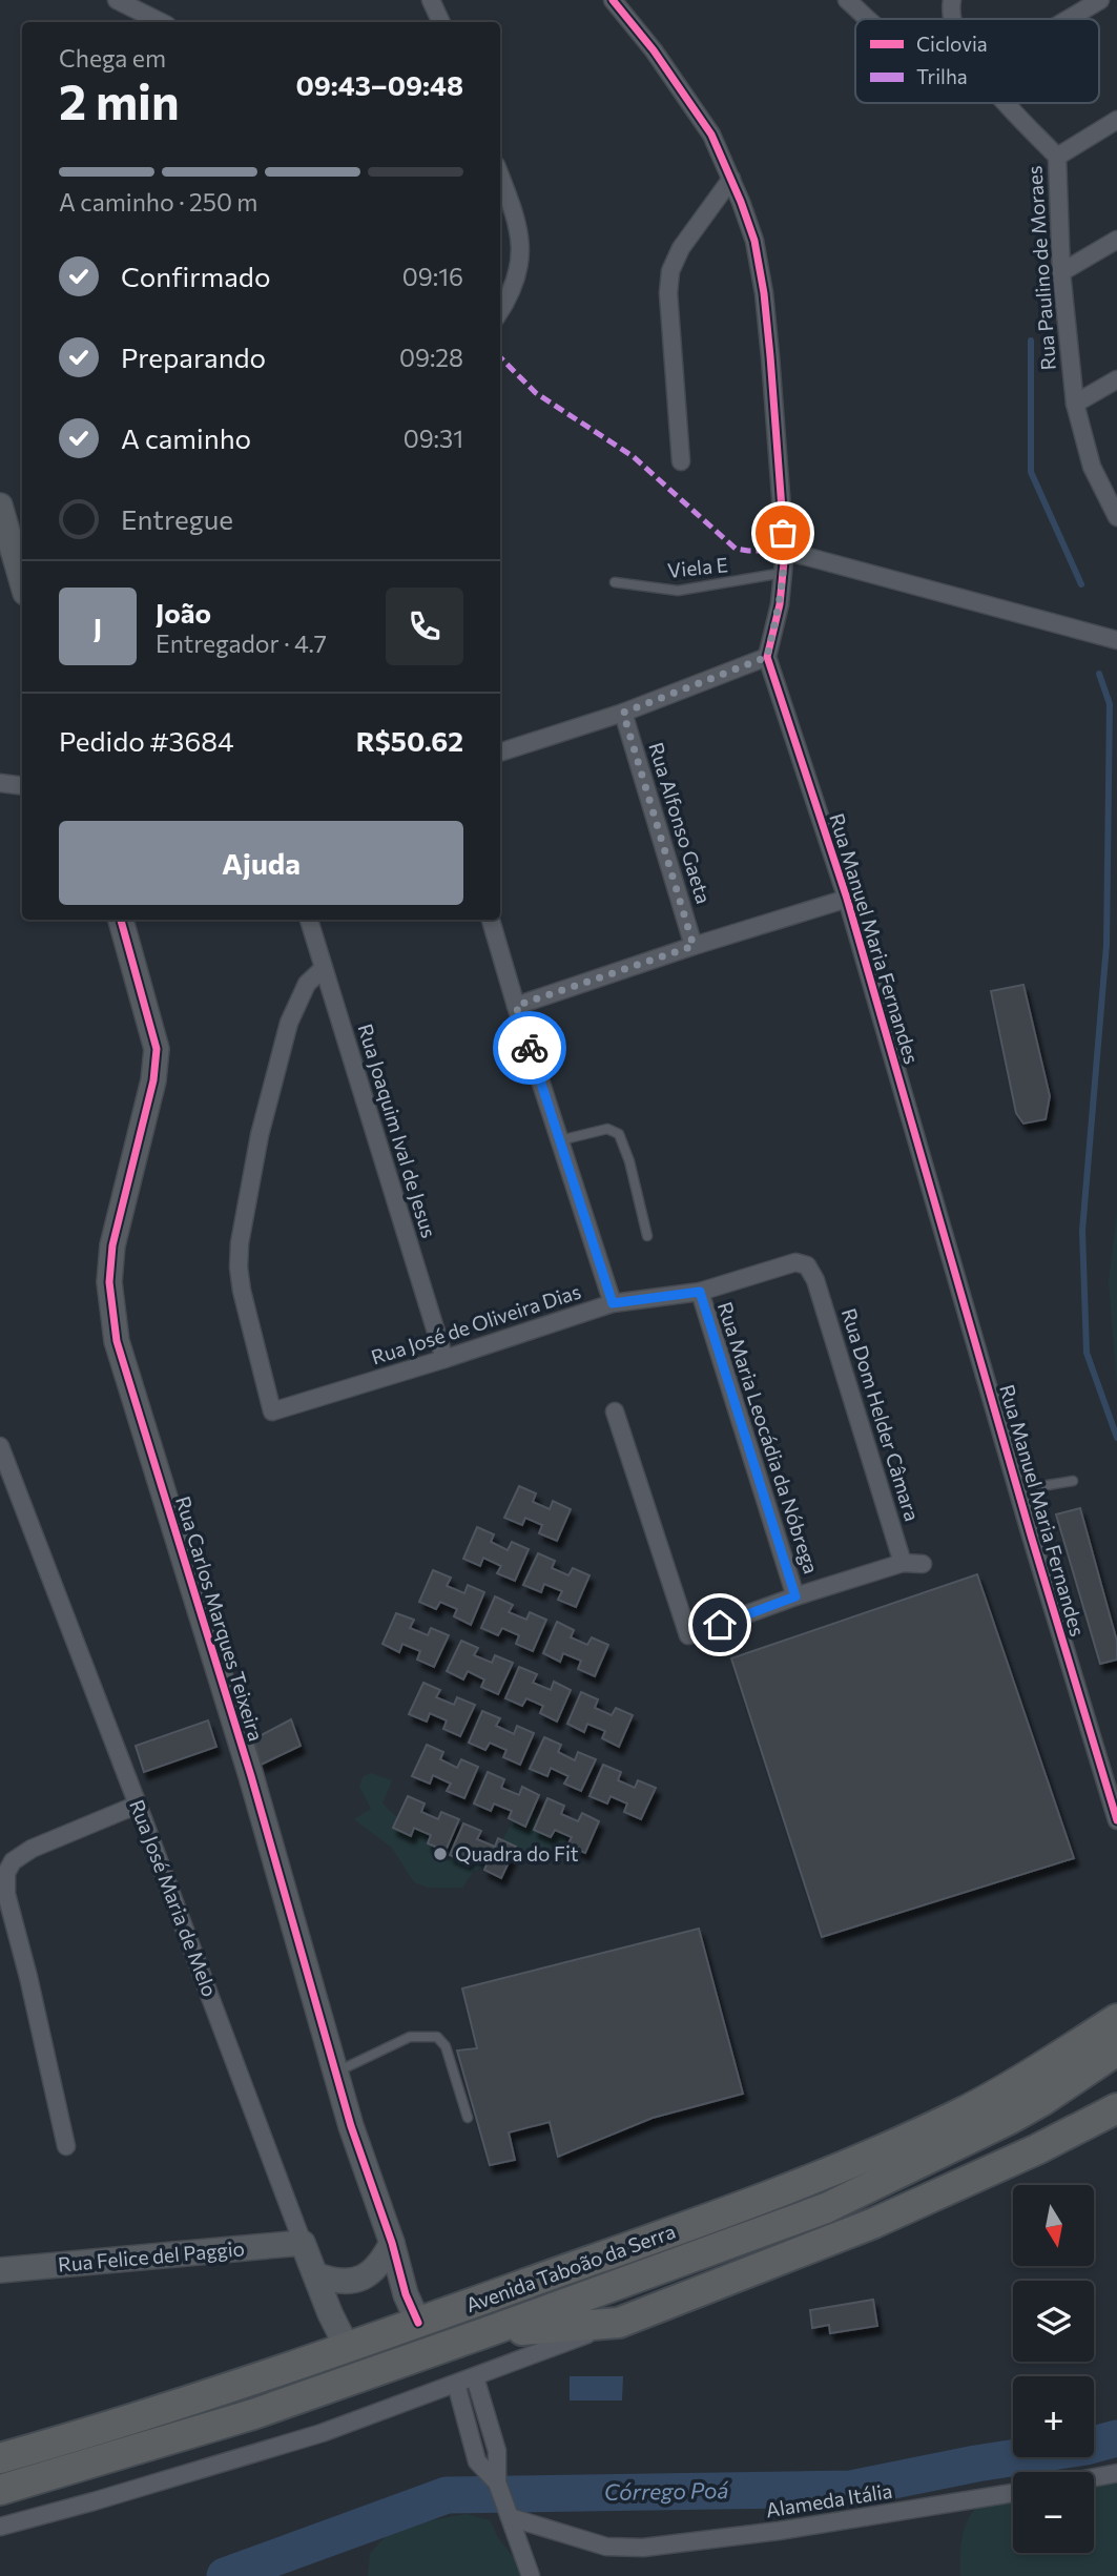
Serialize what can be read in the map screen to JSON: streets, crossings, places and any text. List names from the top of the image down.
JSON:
{
  "streets": {
    "highway": ["Avenida Taboão da Serra"],
    "street": [
      "Rua Paulino de Moraes",
      "Rua Alfonso Gaeta",
      "Rua Manuel Maria Fernandes",
      "Rua Joaquim Ival de Jesus",
      "Rua José de Oliveira Dias",
      "Rua Dom Helder Câmara",
      "Rua Maria Leocádia da Nóbrega",
      "Rua Carlos Marques Teixeira",
      "Rua José Maria de Melo",
      "Rua Felice del Paggio",
      "Alameda Itália"
    ],
    "lane": ["Viela E"]
  },
  "crossings": [
    ["Rua Joaquim Ival de Jesus", "Rua José de Oliveira Dias"],
    ["Rua José de Oliveira Dias", "Rua Dom Helder Câmara"],
    ["Rua José de Oliveira Dias", "Rua Maria Leocádia da Nóbrega"],
    ["Rua Carlos Marques Teixeira", "Avenida Taboão da Serra"],
    ["Rua José Maria de Melo", "Rua Felice del Paggio"],
    ["Rua José Maria de Melo", "Avenida Taboão da Serra"]
  ],
  "water": ["Córrego Poá"],
  "places": ["Quadra do Fit"],
  "legend": ["Ciclovia", "Trilha"],
  "north": "bottom",
  "page": {
    "heading": ["2 min", "Chega em", "09:43–09:48"],
    "panel": [
      "João",
      "Entregador · 4.7",
      "Pedido #3684",
      "R$50.62"
    ],
    "bar": "A caminho · 250 m",
    "list": [
      ["Confirmado", "09:16"],
      ["Preparando", "09:28"],
      ["A caminho", "09:31"],
      "Entregue"
    ],
    "round": "J",
    "buttons": "Ajuda",
    "map_buttons": ["+", "−"]
  }
}
